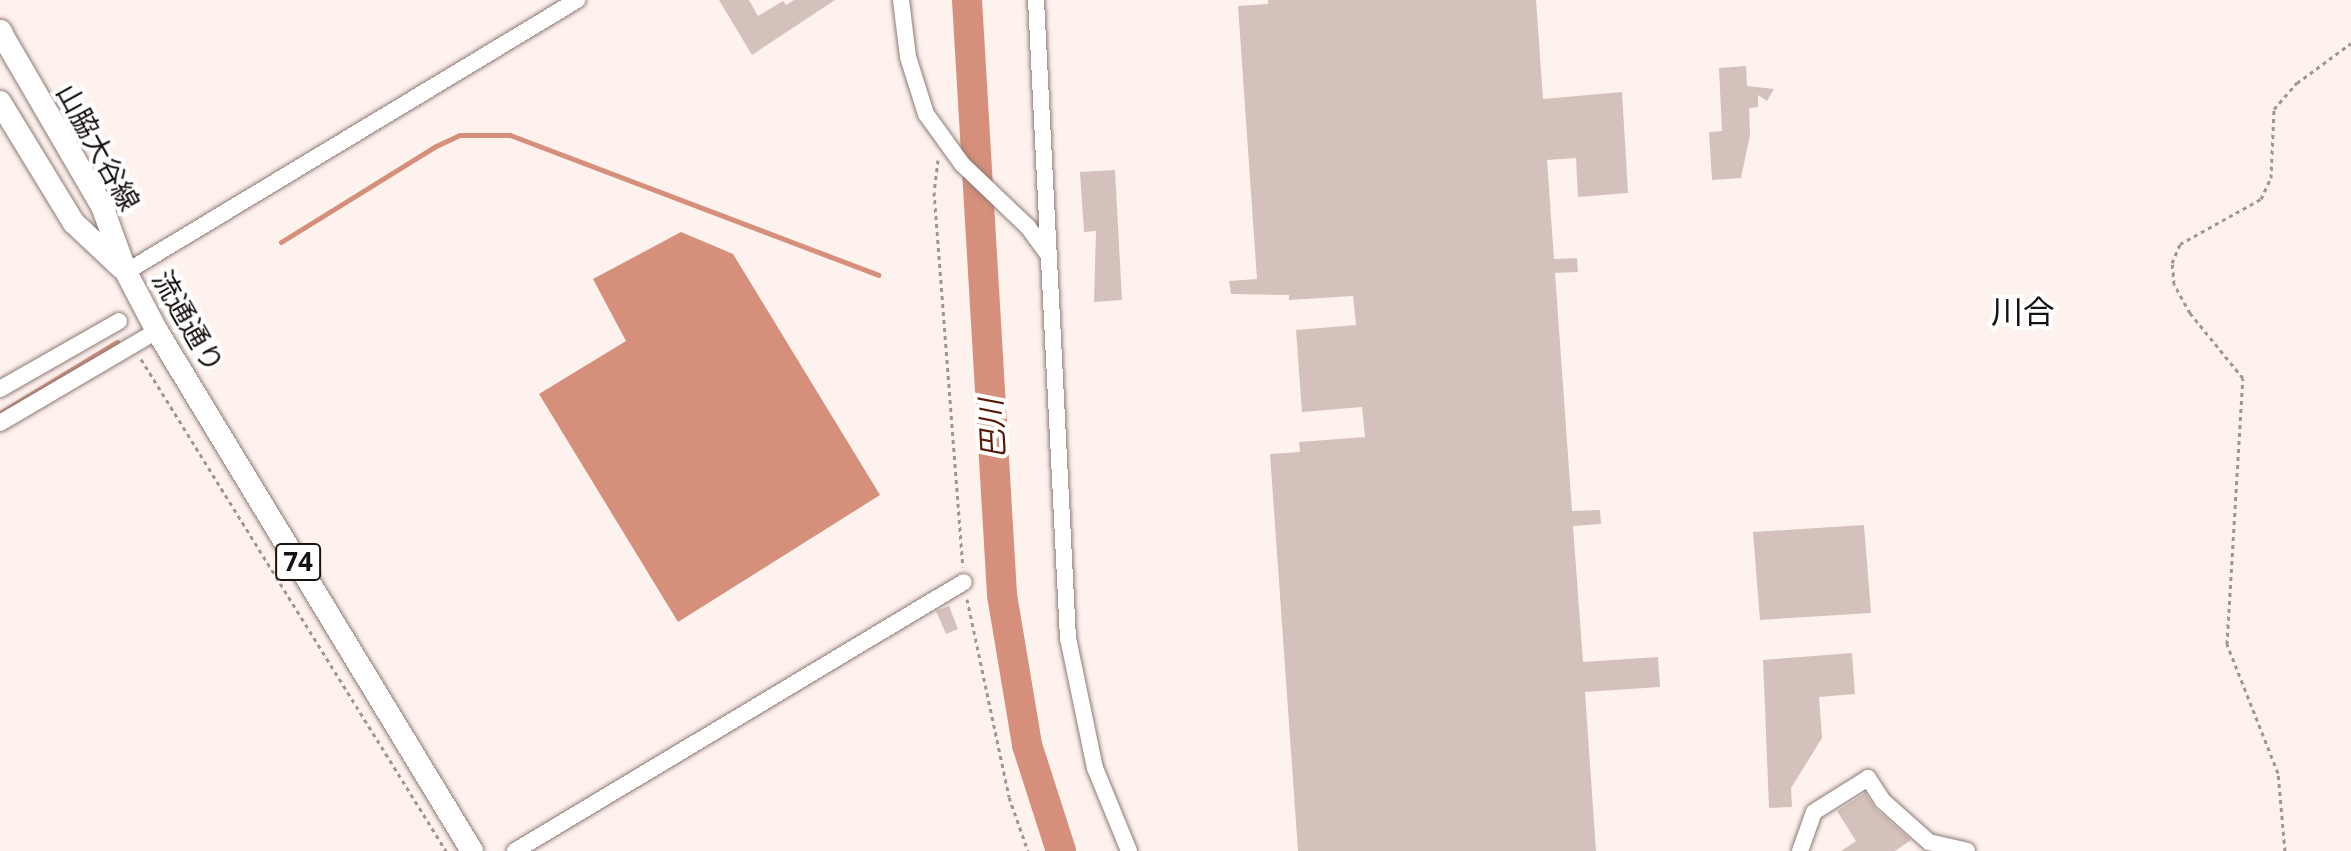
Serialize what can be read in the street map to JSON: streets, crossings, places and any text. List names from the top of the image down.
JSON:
{
  "streets": {
    "main road": ["山脇大谷線", "流通通り", "74"]
  },
  "crossings": [
    ["山脇大谷線", "流通通り"]
  ],
  "districts": ["川合"],
  "water": ["巴川"]
}
